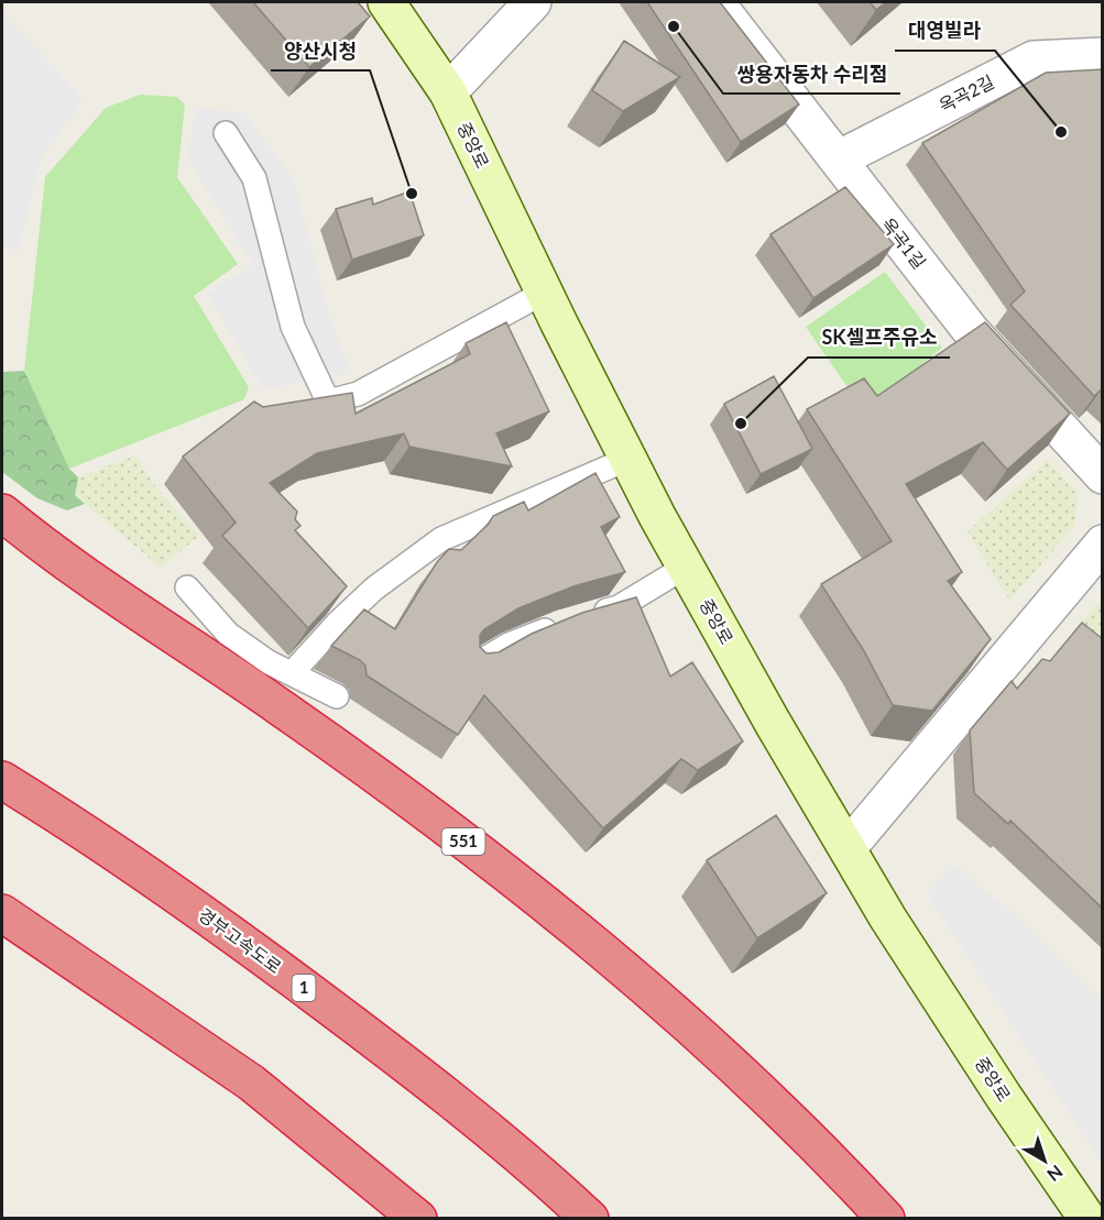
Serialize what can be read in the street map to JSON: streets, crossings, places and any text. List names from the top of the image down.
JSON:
{
  "streets": {
    "highway": ["551", "경부고속도로", "1"],
    "main road": ["중앙로"],
    "street": ["옥곡2길", "옥곡1길"]
  },
  "crossings": [
    ["옥곡2길", "옥곡1길"]
  ],
  "places": [
    "쌍용자동차 수리점",
    "대영빌라",
    "양산시청",
    "SK셀프주유소"
  ],
  "north": "bottom right"
}
